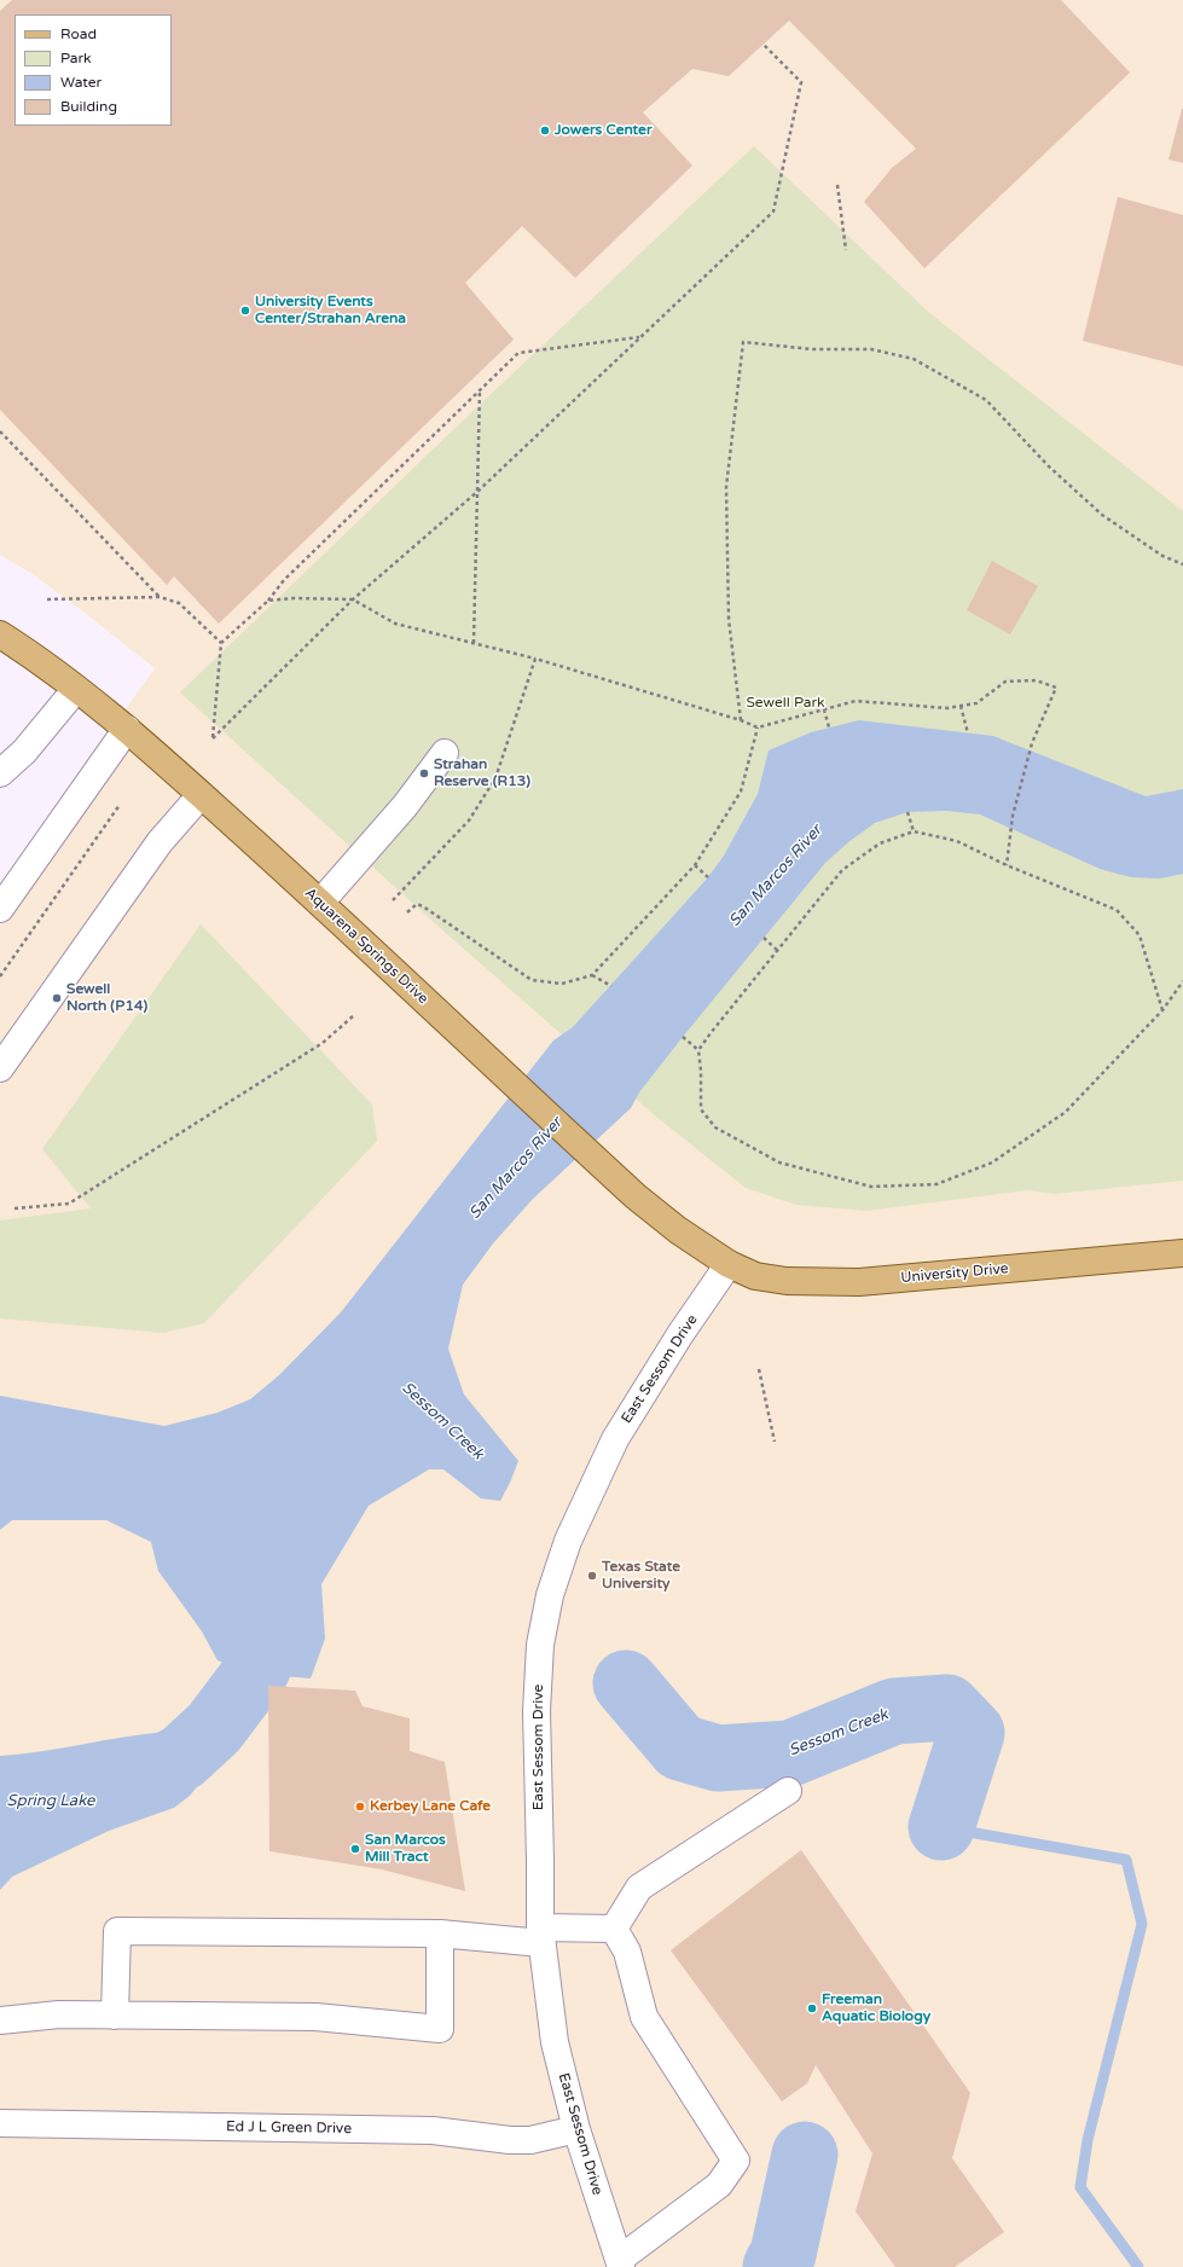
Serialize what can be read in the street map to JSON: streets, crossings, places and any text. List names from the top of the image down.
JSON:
{
  "streets": {
    "main road": ["Aquarena Springs Drive", "University Drive"],
    "street": ["East Sessom Drive", "Ed J L Green Drive"]
  },
  "crossings": [
    ["Aquarena Springs Drive", "University Drive"],
    ["Aquarena Springs Drive", "East Sessom Drive"],
    ["University Drive", "East Sessom Drive"],
    ["East Sessom Drive", "Ed J L Green Drive"]
  ],
  "water": ["San Marcos River", "Sessom Creek", "Spring Lake"],
  "parks": ["Sewell Park"],
  "places": [
    "Jowers Center",
    "University Events Center/Strahan Arena",
    "Strahan Reserve (R13)",
    "Sewell North (P14)",
    "Texas State University",
    "Kerbey Lane Cafe",
    "San Marcos Mill Tract",
    "Freeman Aquatic Biology"
  ],
  "legend": [
    "Road",
    "Park",
    "Water",
    "Building"
  ]
}
